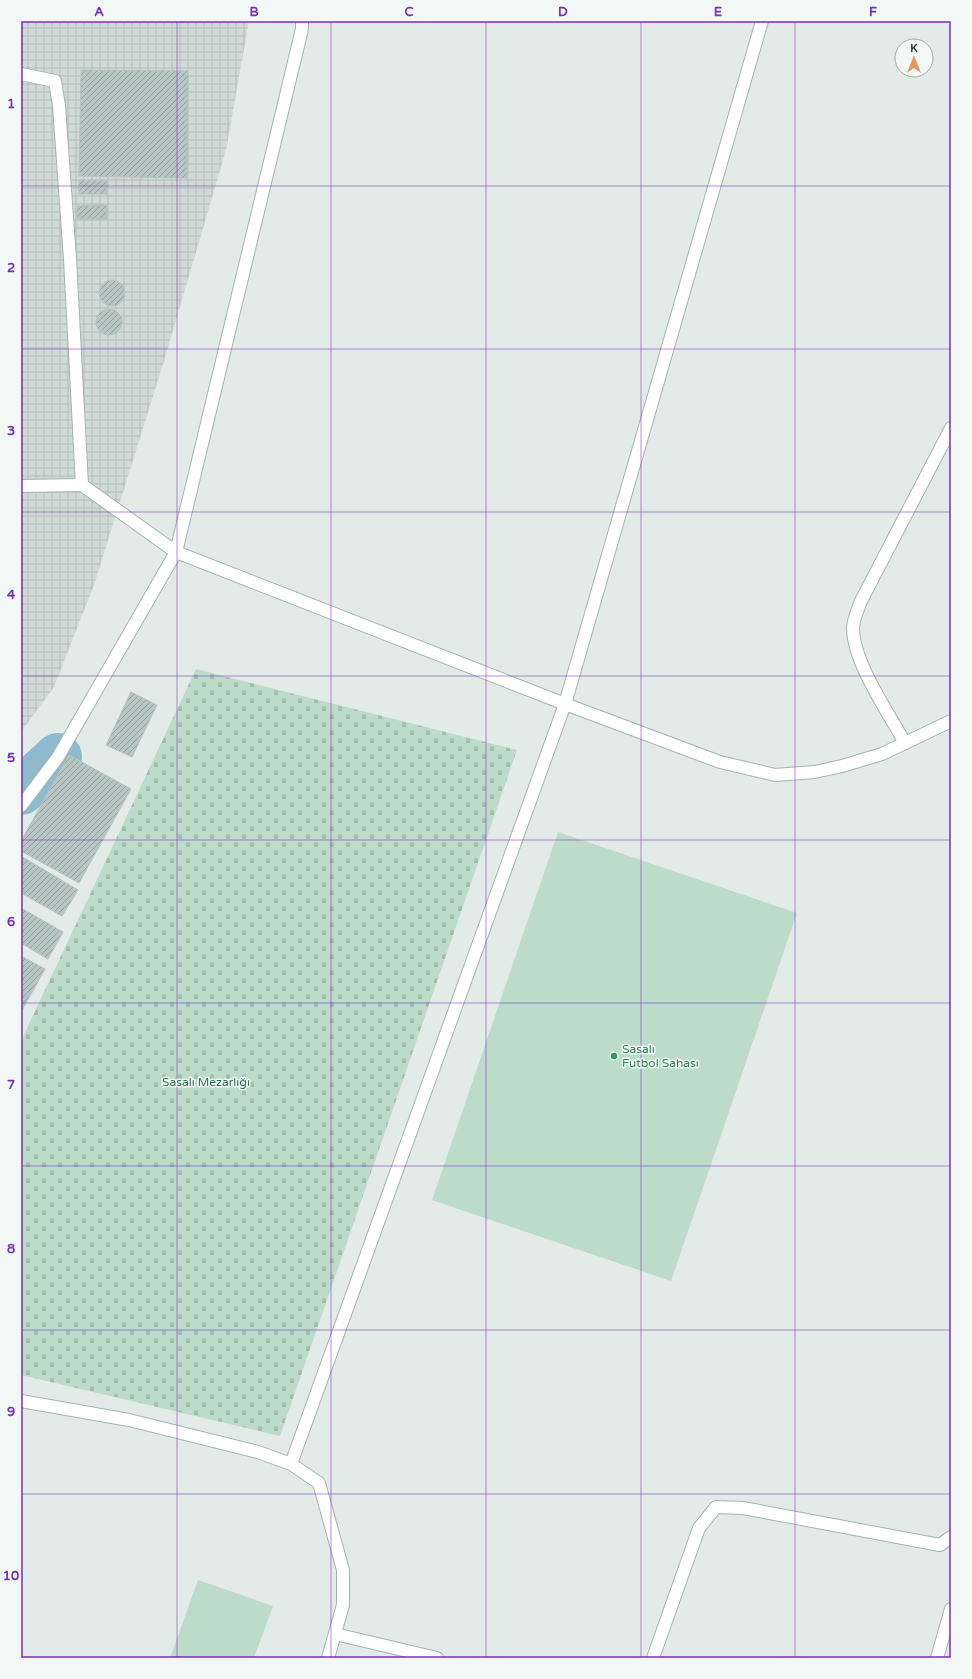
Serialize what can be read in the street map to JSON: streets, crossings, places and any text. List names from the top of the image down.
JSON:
{
  "parks": ["Sasalı Mezarlığı"],
  "places": ["Sasalı Futbol Sahası"],
  "north": "top",
  "grid": {
    "columns": [
      "A",
      "B",
      "C",
      "D",
      "E",
      "F"
    ],
    "rows": [
      "1",
      "2",
      "3",
      "4",
      "5",
      "6",
      "7",
      "8",
      "9",
      "10"
    ]
  }
}
